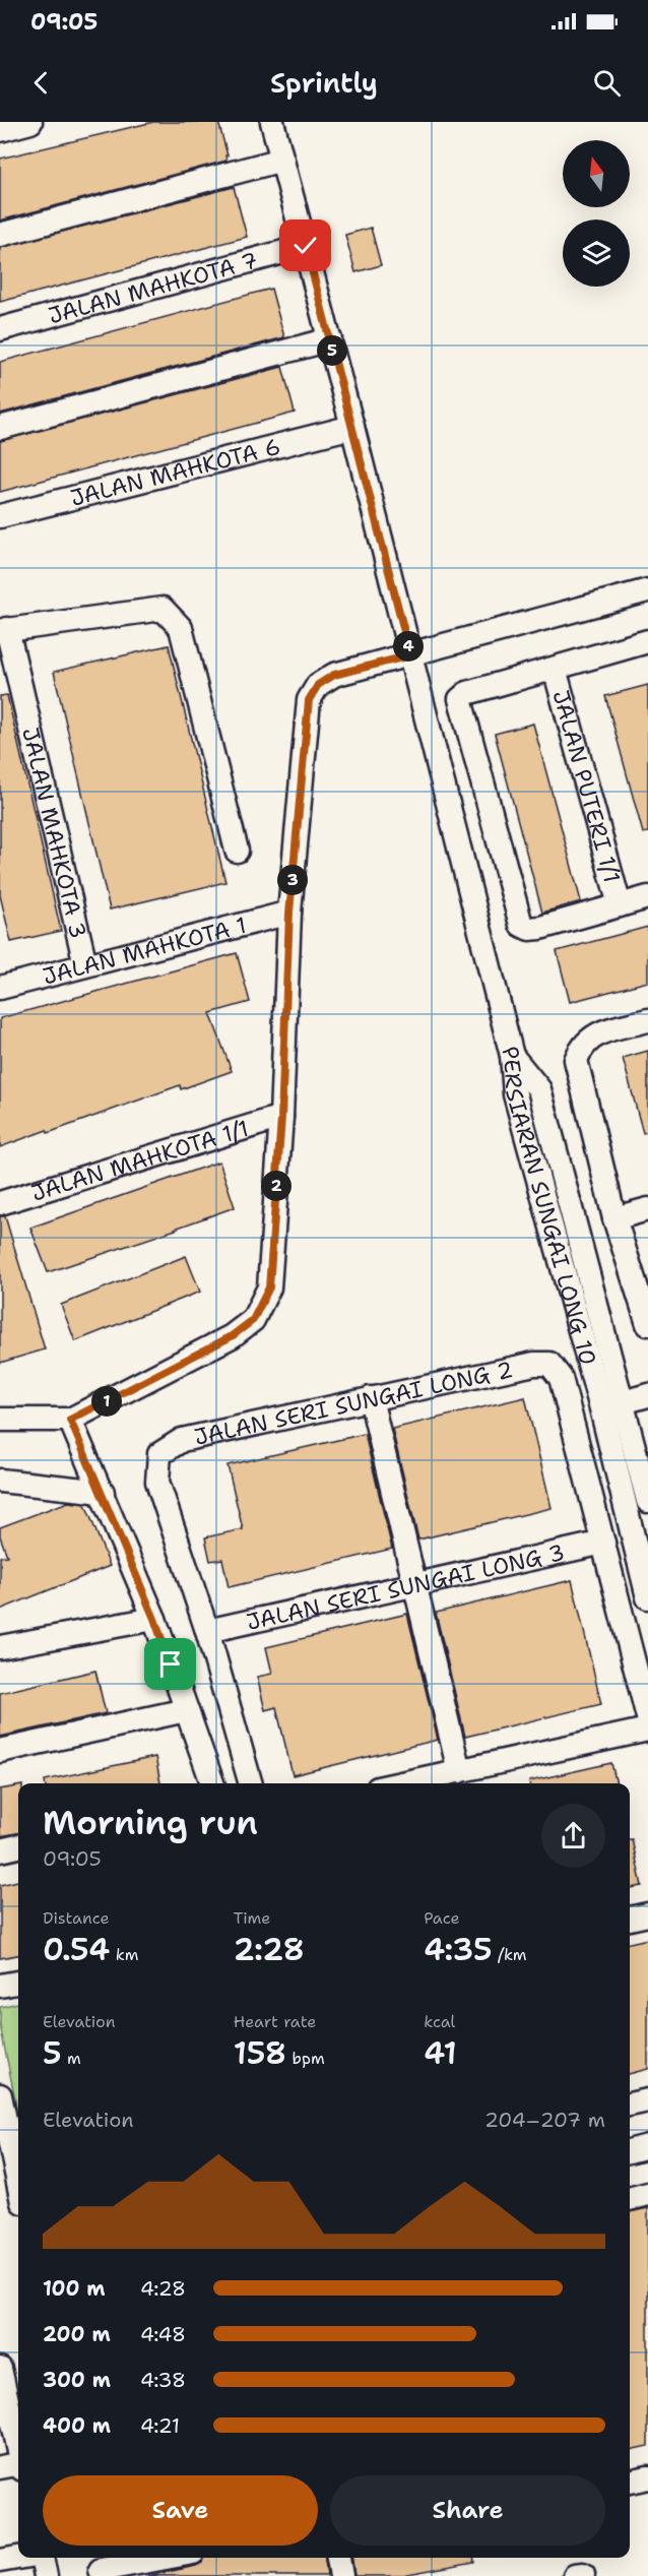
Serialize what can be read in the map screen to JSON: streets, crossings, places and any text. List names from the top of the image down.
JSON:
{
  "streets": {
    "street": [
      "JALAN MAHKOTA 7",
      "JALAN MAHKOTA 6",
      "JALAN PUTERI 1/1",
      "JALAN MAHKOTA 3",
      "JALAN MAHKOTA 1",
      "JALAN MAHKOTA 1/1",
      "PERSIARAN SUNGAI LONG 10",
      "JALAN SERI SUNGAI LONG 2",
      "JALAN SERI SUNGAI LONG 3"
    ]
  },
  "crossings": [
    ["JALAN MAHKOTA 3", "JALAN MAHKOTA 1"],
    ["JALAN SERI SUNGAI LONG 2", "JALAN SERI SUNGAI LONG 3"]
  ],
  "north": "top",
  "page": {
    "status": "09:05",
    "header": "Sprintly",
    "pins": [
      "5",
      "4",
      "3",
      "2",
      "1"
    ],
    "heading": ["Morning run", "09:05"],
    "stats": [
      ["Distance", "0.54 km"],
      ["Time", "2:28"],
      ["Pace", "4:35 /km"],
      ["Elevation", "5 m"],
      ["Heart rate", "158 bpm"],
      ["kcal", "41"]
    ],
    "chart": ["Elevation", "204–207 m"],
    "list": [
      {
        "name": "100 m",
        "note": "4:28"
      },
      {
        "name": "200 m",
        "note": "4:48"
      },
      {
        "name": "300 m",
        "note": "4:38"
      },
      {
        "name": "400 m",
        "note": "4:21"
      }
    ],
    "buttons": ["Save", "Share"]
  }
}
